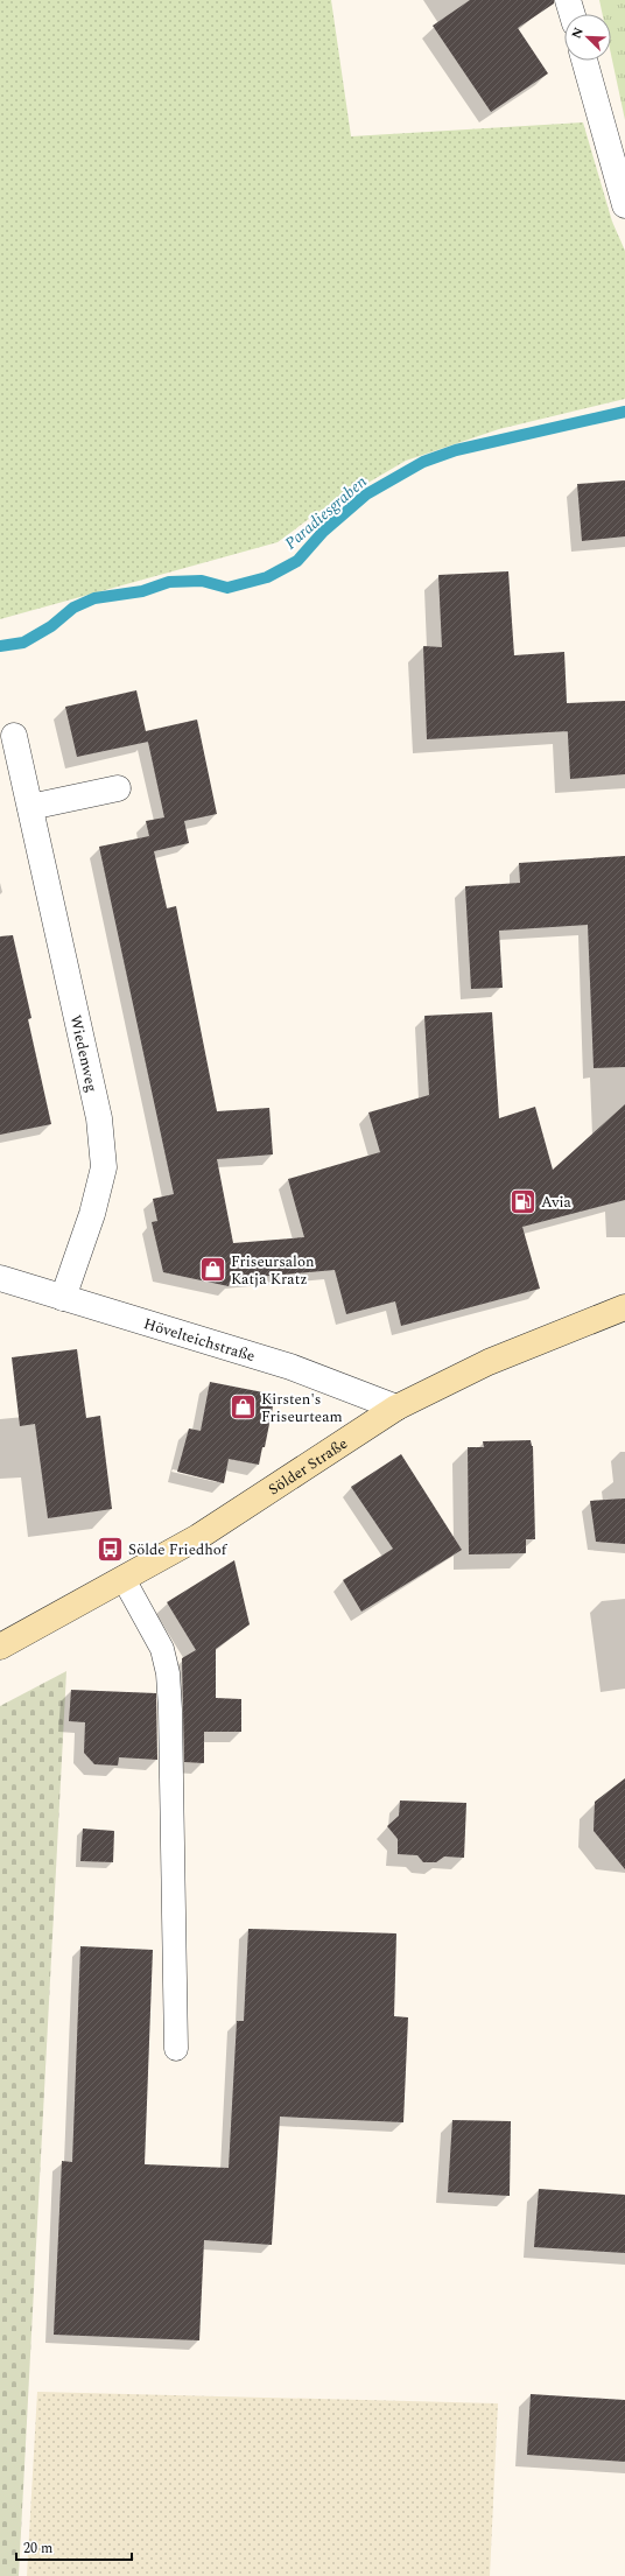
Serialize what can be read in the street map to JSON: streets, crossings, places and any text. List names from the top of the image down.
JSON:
{
  "streets": {
    "main road": ["Sölder Straße"],
    "street": ["Wiedenweg", "Hövelteichstraße"]
  },
  "crossings": [
    ["Wiedenweg", "Hövelteichstraße"],
    ["Hövelteichstraße", "Sölder Straße"]
  ],
  "water": ["Paradiesgraben"],
  "places": {
    "fuel station": ["Avia"],
    "shop": ["Friseursalon Katja Kratz", "Kirsten's Friseurteam"],
    "bus stop": ["Sölde Friedhof"]
  },
  "scale_bar": "20 m",
  "north": "top left"
}
